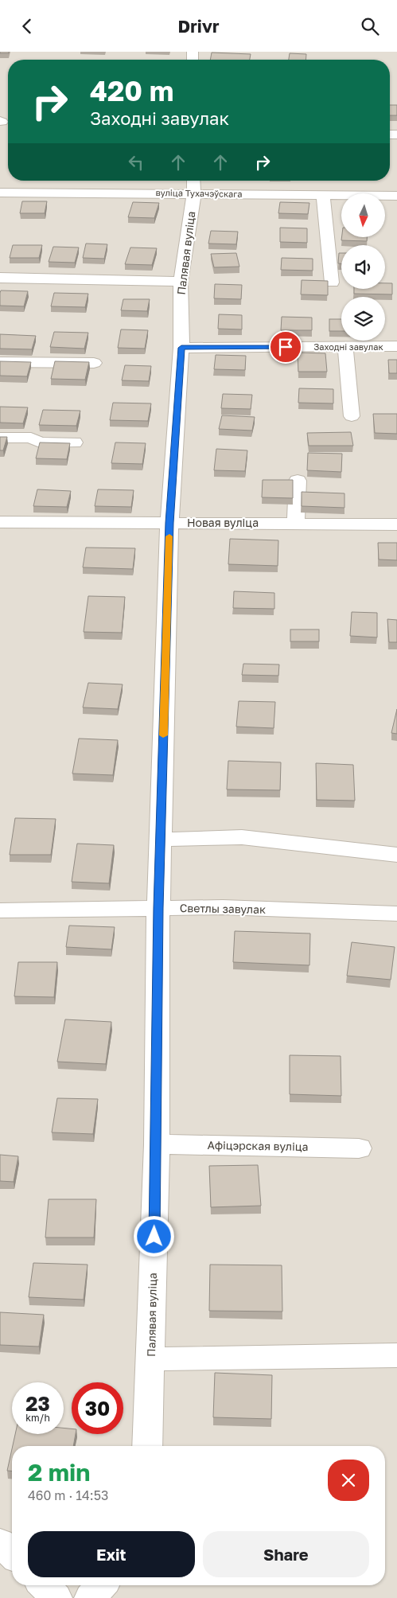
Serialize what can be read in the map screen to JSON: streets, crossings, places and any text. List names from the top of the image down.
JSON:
{
  "streets": {
    "street": [
      "вуліца Тухачэўскага",
      "Палявая вуліца",
      "Заходні завулак",
      "Новая вуліца",
      "Светлы завулак",
      "Афіцэрская вуліца"
    ]
  },
  "crossings": [
    ["вуліца Тухачэўскага", "Палявая вуліца"],
    ["Палявая вуліца", "Заходні завулак"],
    ["Палявая вуліца", "Новая вуліца"],
    ["Палявая вуліца", "Светлы завулак"],
    ["Палявая вуліца", "Афіцэрская вуліца"]
  ],
  "north": "bottom",
  "page": {
    "header": "Drivr",
    "turn": ["420 m", "Заходні завулак"],
    "speed": "23 km/h",
    "limit": "30",
    "heading": ["2 min", "460 m · 14:53"],
    "buttons": ["Exit", "Share"]
  }
}
